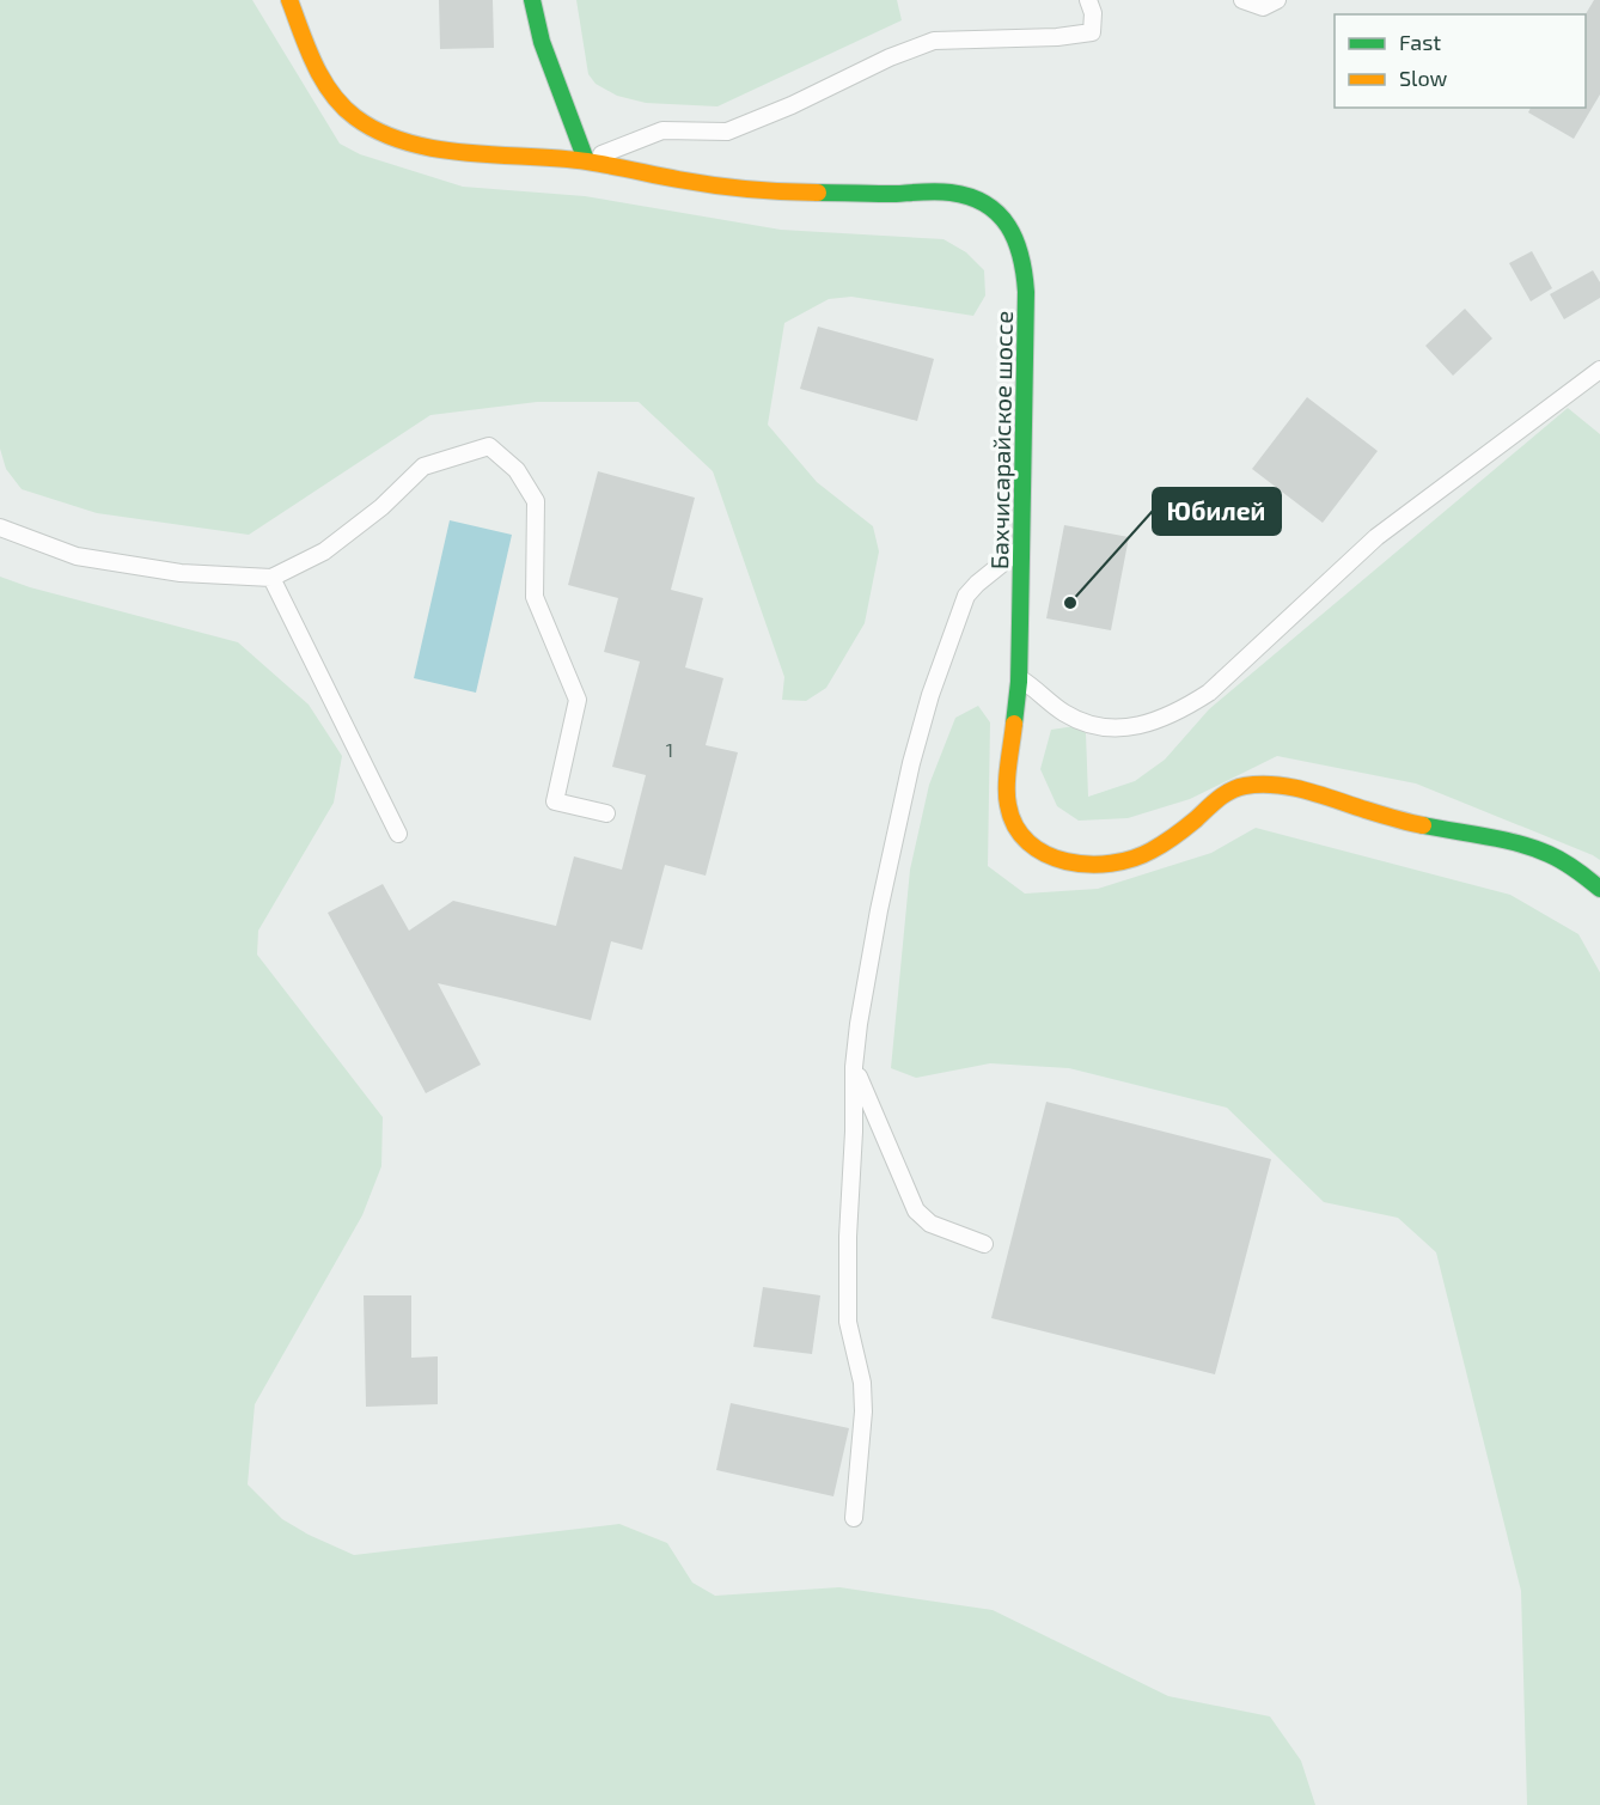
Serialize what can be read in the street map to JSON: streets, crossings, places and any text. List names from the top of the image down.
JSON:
{
  "streets": {
    "main road": ["Бахчисарайское шоссе"]
  },
  "places": ["Юбилей"],
  "house_numbers": ["1"],
  "legend": ["Fast", "Slow"]
}
